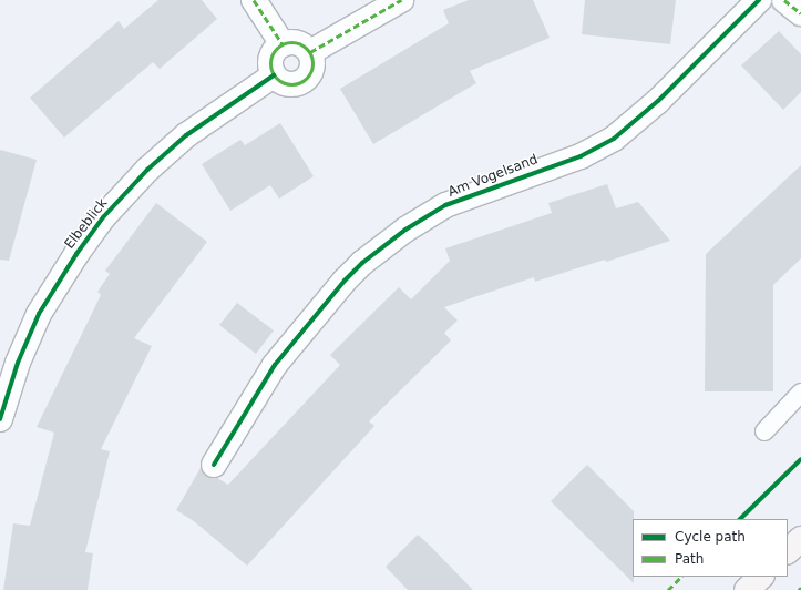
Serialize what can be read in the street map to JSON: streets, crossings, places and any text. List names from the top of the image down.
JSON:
{
  "streets": {
    "street": ["Am Vogelsand", "Elbeblick"]
  },
  "legend": ["Cycle path", "Path"]
}
